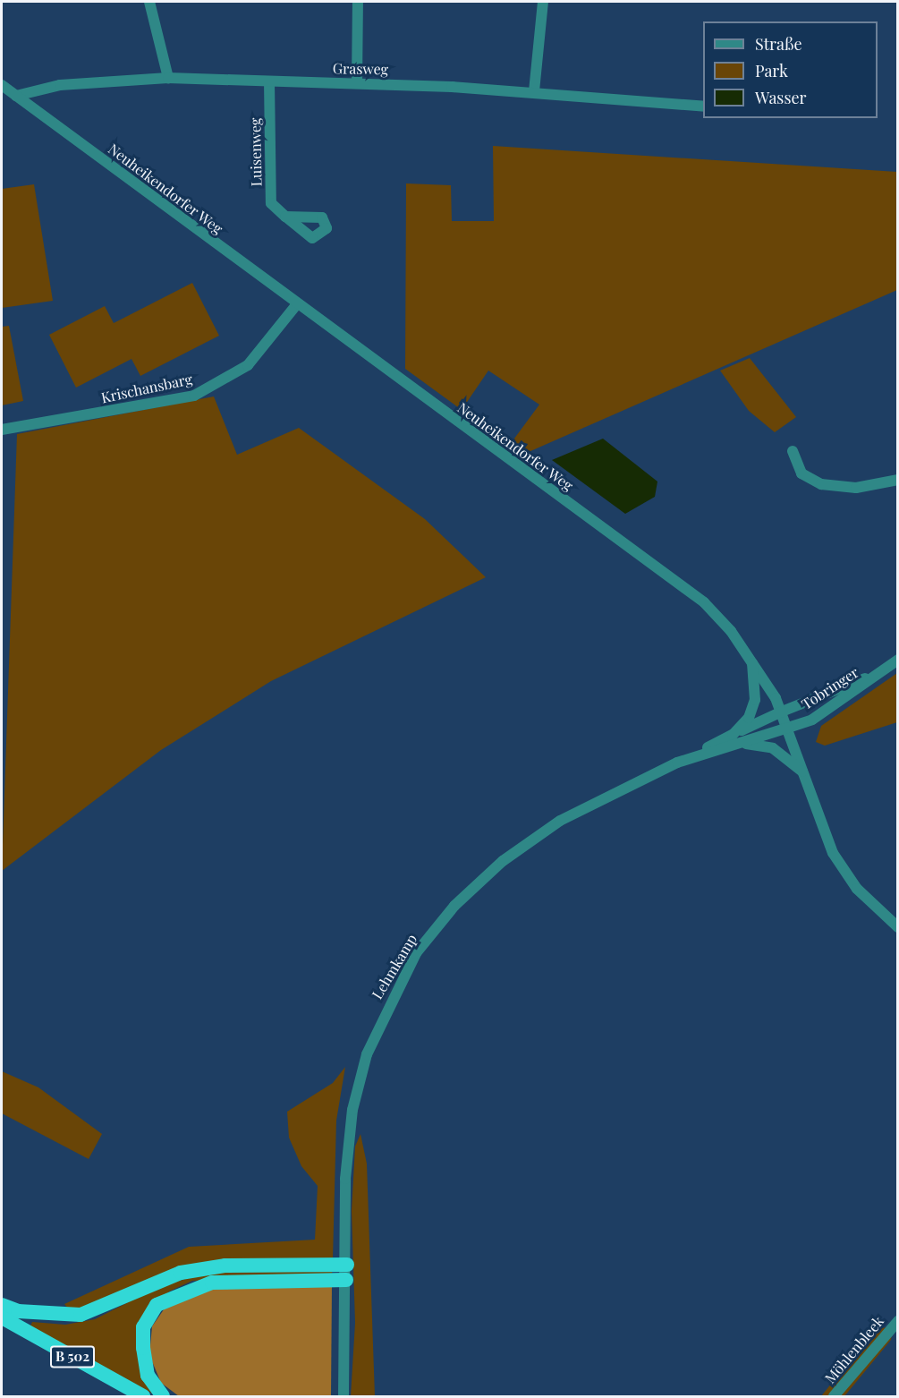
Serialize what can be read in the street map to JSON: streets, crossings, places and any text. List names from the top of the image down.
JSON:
{
  "streets": {
    "highway": ["B 502"],
    "street": [
      "Grasweg",
      "Luisenweg",
      "Neuheikendorfer Weg",
      "Krischansbarg",
      "Tobringer",
      "Lehmkamp",
      "Möhlenbleek"
    ]
  },
  "crossings": [
    ["Grasweg", "Luisenweg"],
    ["Grasweg", "Neuheikendorfer Weg"],
    ["Neuheikendorfer Weg", "Krischansbarg"],
    ["Neuheikendorfer Weg", "Tobringer"]
  ],
  "legend": ["Straße", "Park", "Wasser"]
}
